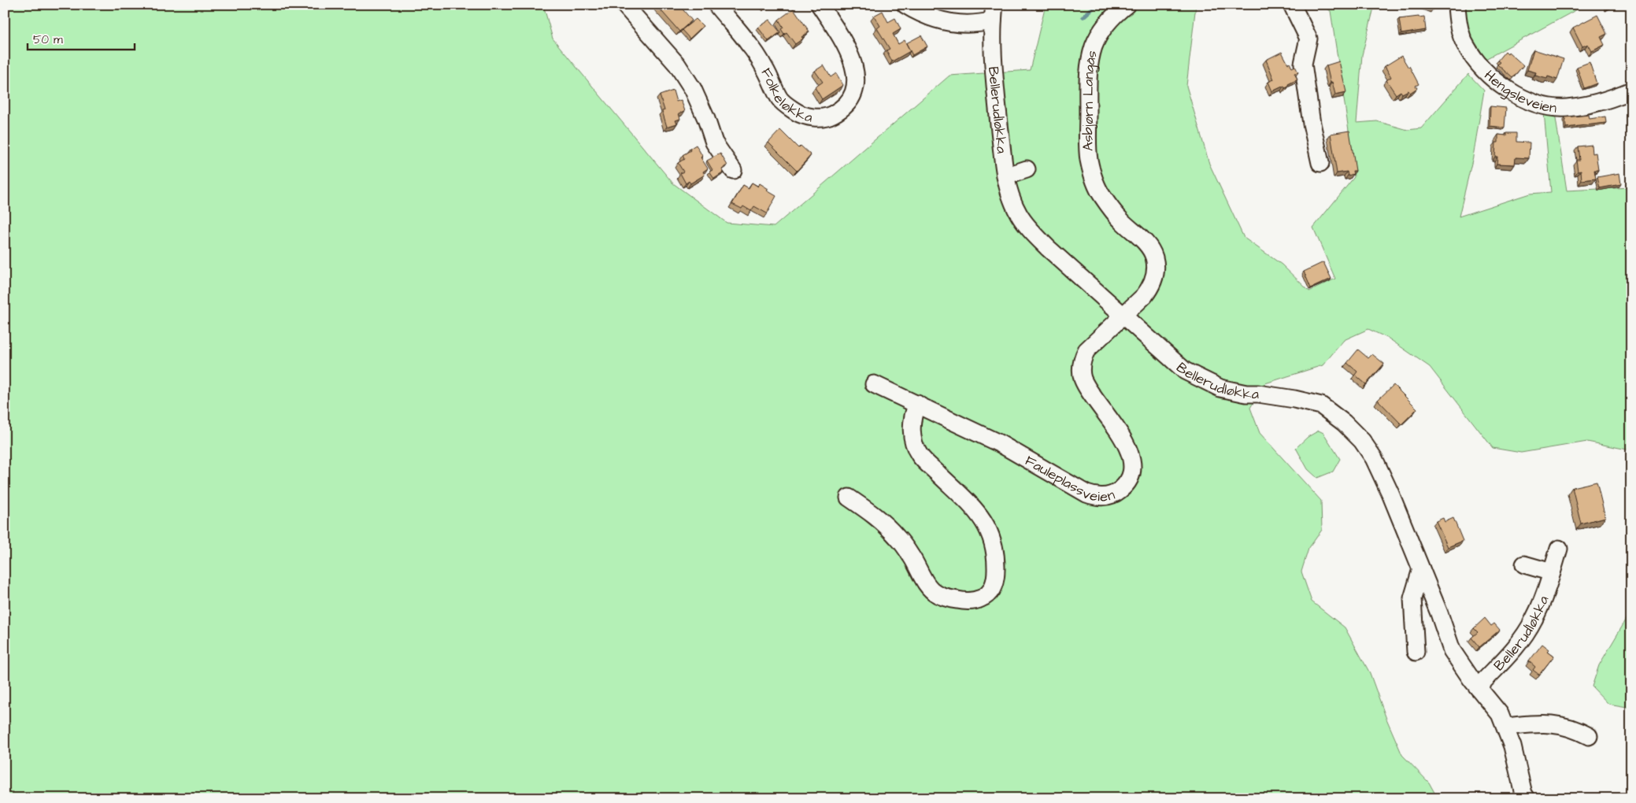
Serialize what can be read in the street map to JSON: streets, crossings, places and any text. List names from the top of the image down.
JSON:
{
  "streets": {
    "street": [
      "Hengsleveien",
      "Folkeløkka",
      "Asbjørn Langås",
      "Bellerudløkka",
      "Fauleplassveien"
    ]
  },
  "crossings": [
    ["Asbjørn Langås", "Bellerudløkka"],
    ["Asbjørn Langås", "Fauleplassveien"],
    ["Bellerudløkka", "Fauleplassveien"]
  ],
  "scale_bar": "50 m"
}
